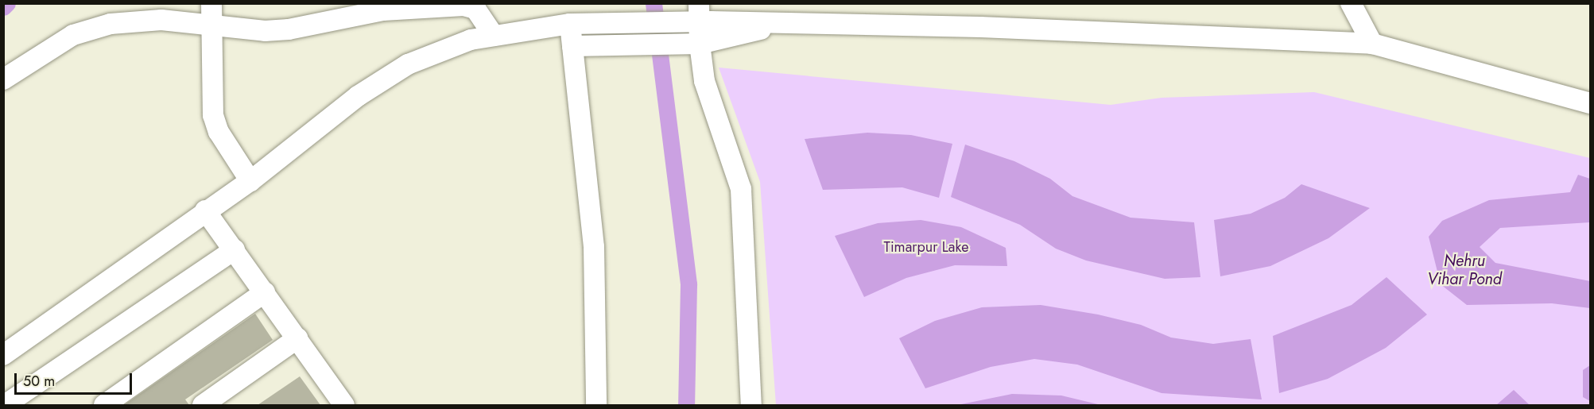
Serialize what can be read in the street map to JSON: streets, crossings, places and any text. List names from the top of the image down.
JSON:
{
  "water": ["Nehru Vihar Pond"],
  "parks": ["Timarpur Lake"],
  "scale_bar": "50 m"
}
